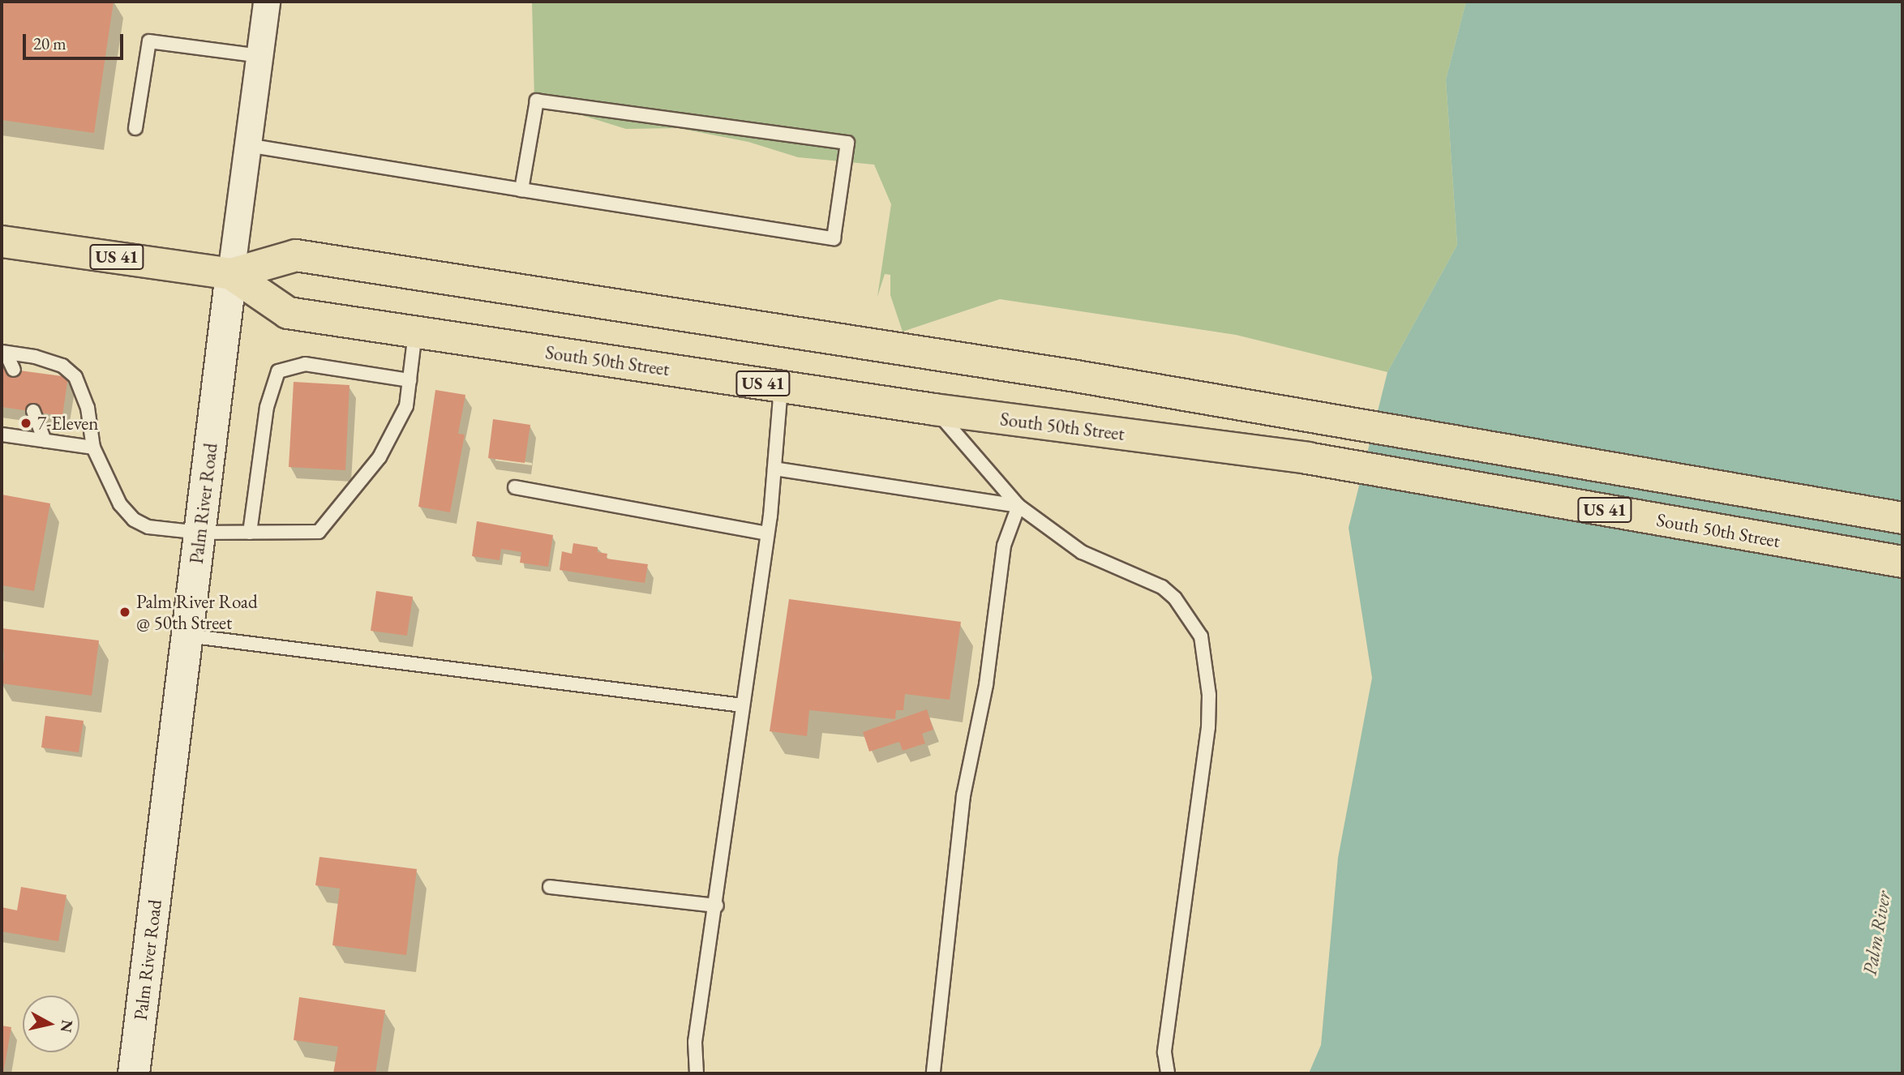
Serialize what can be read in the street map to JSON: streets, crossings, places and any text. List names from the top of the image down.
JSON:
{
  "streets": {
    "main road": ["US 41", "South 50th Street"],
    "street": ["Palm River Road"]
  },
  "crossings": [
    ["South 50th Street", "Palm River Road"]
  ],
  "water": ["Palm River"],
  "places": ["7-Eleven", "Palm River Road @ 50th Street"],
  "scale_bar": "20 m",
  "north": "right"
}
